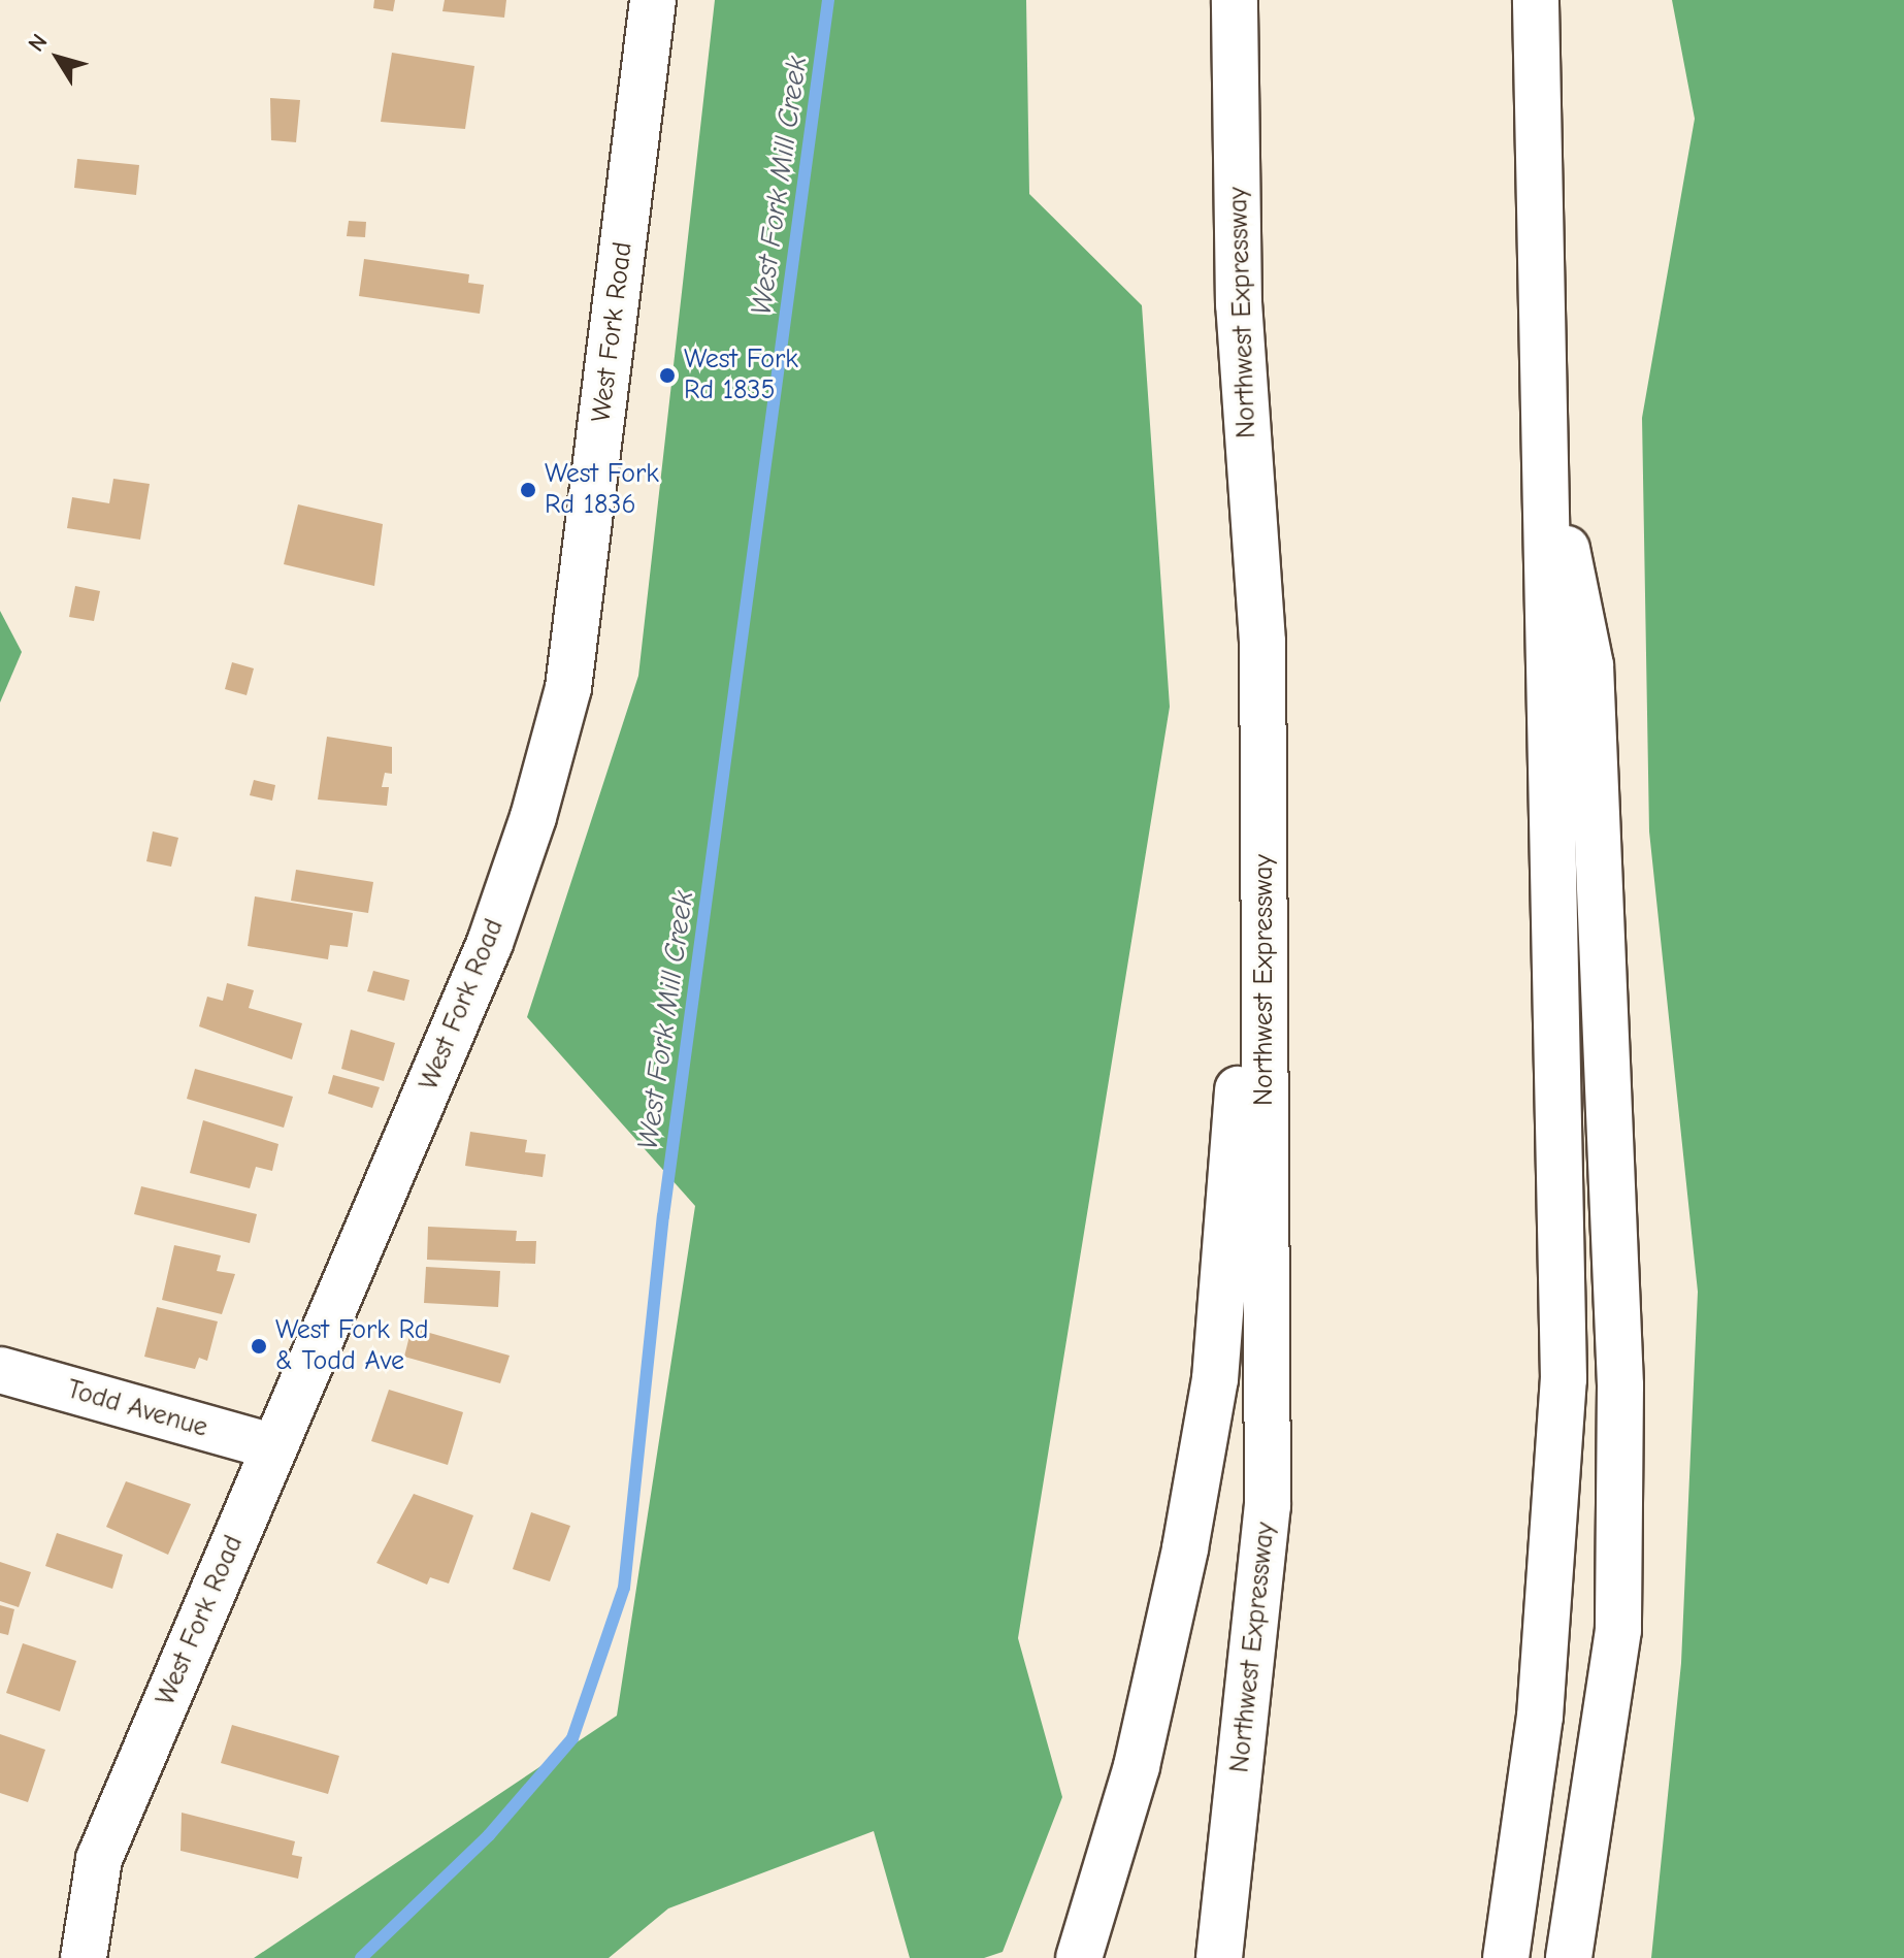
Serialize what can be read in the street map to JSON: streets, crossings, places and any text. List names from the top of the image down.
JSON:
{
  "streets": {
    "main road": ["Northwest Expressway", "West Fork Road", "Todd Avenue"]
  },
  "crossings": [
    ["West Fork Road", "Todd Avenue"]
  ],
  "water": ["West Fork Mill Creek"],
  "places": ["West Fork Rd 1835", "West Fork Rd 1836", "West Fork Rd & Todd Ave"],
  "north": "top left"
}
